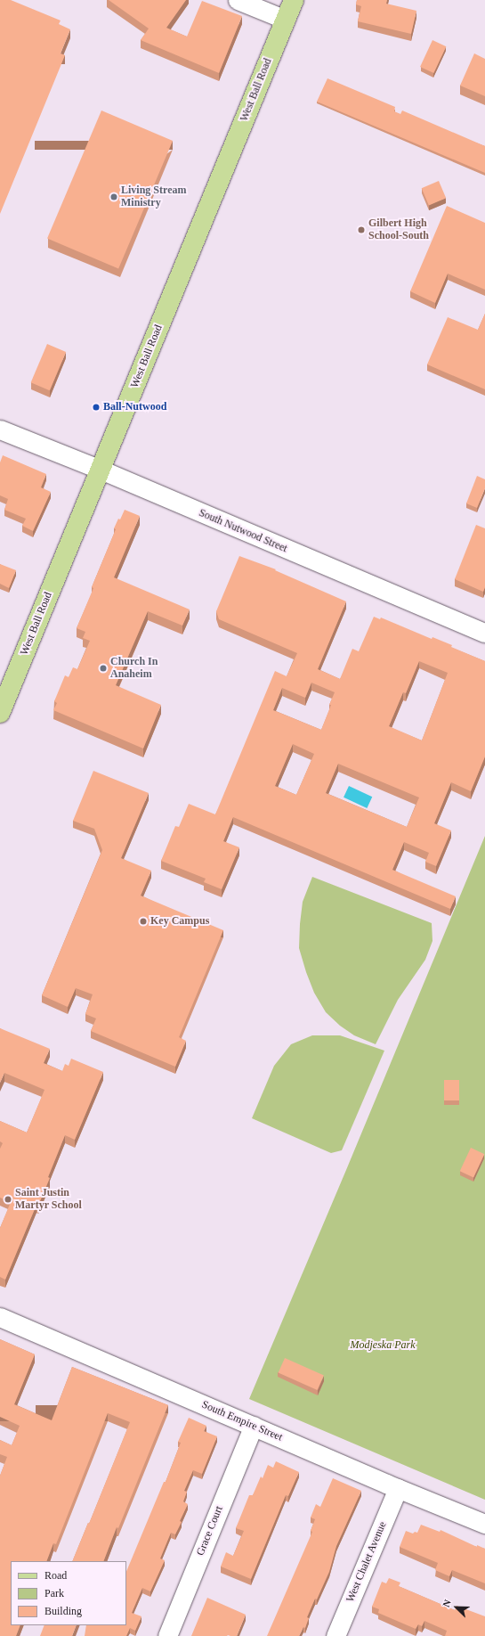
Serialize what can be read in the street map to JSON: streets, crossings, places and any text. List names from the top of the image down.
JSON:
{
  "streets": {
    "main road": ["West Ball Road"],
    "street": [
      "South Nutwood Street",
      "South Empire Street",
      "Grace Court",
      "West Chalet Avenue"
    ]
  },
  "crossings": [
    ["West Ball Road", "South Nutwood Street"],
    ["South Empire Street", "Grace Court"],
    ["South Empire Street", "West Chalet Avenue"]
  ],
  "parks": ["Modjeska Park"],
  "places": [
    "Living Stream Ministry",
    "Gilbert High School-South",
    "Ball-Nutwood",
    "Church In Anaheim",
    "Key Campus",
    "Saint Justin Martyr School"
  ],
  "legend": ["Road", "Park", "Building"],
  "north": "top left"
}
